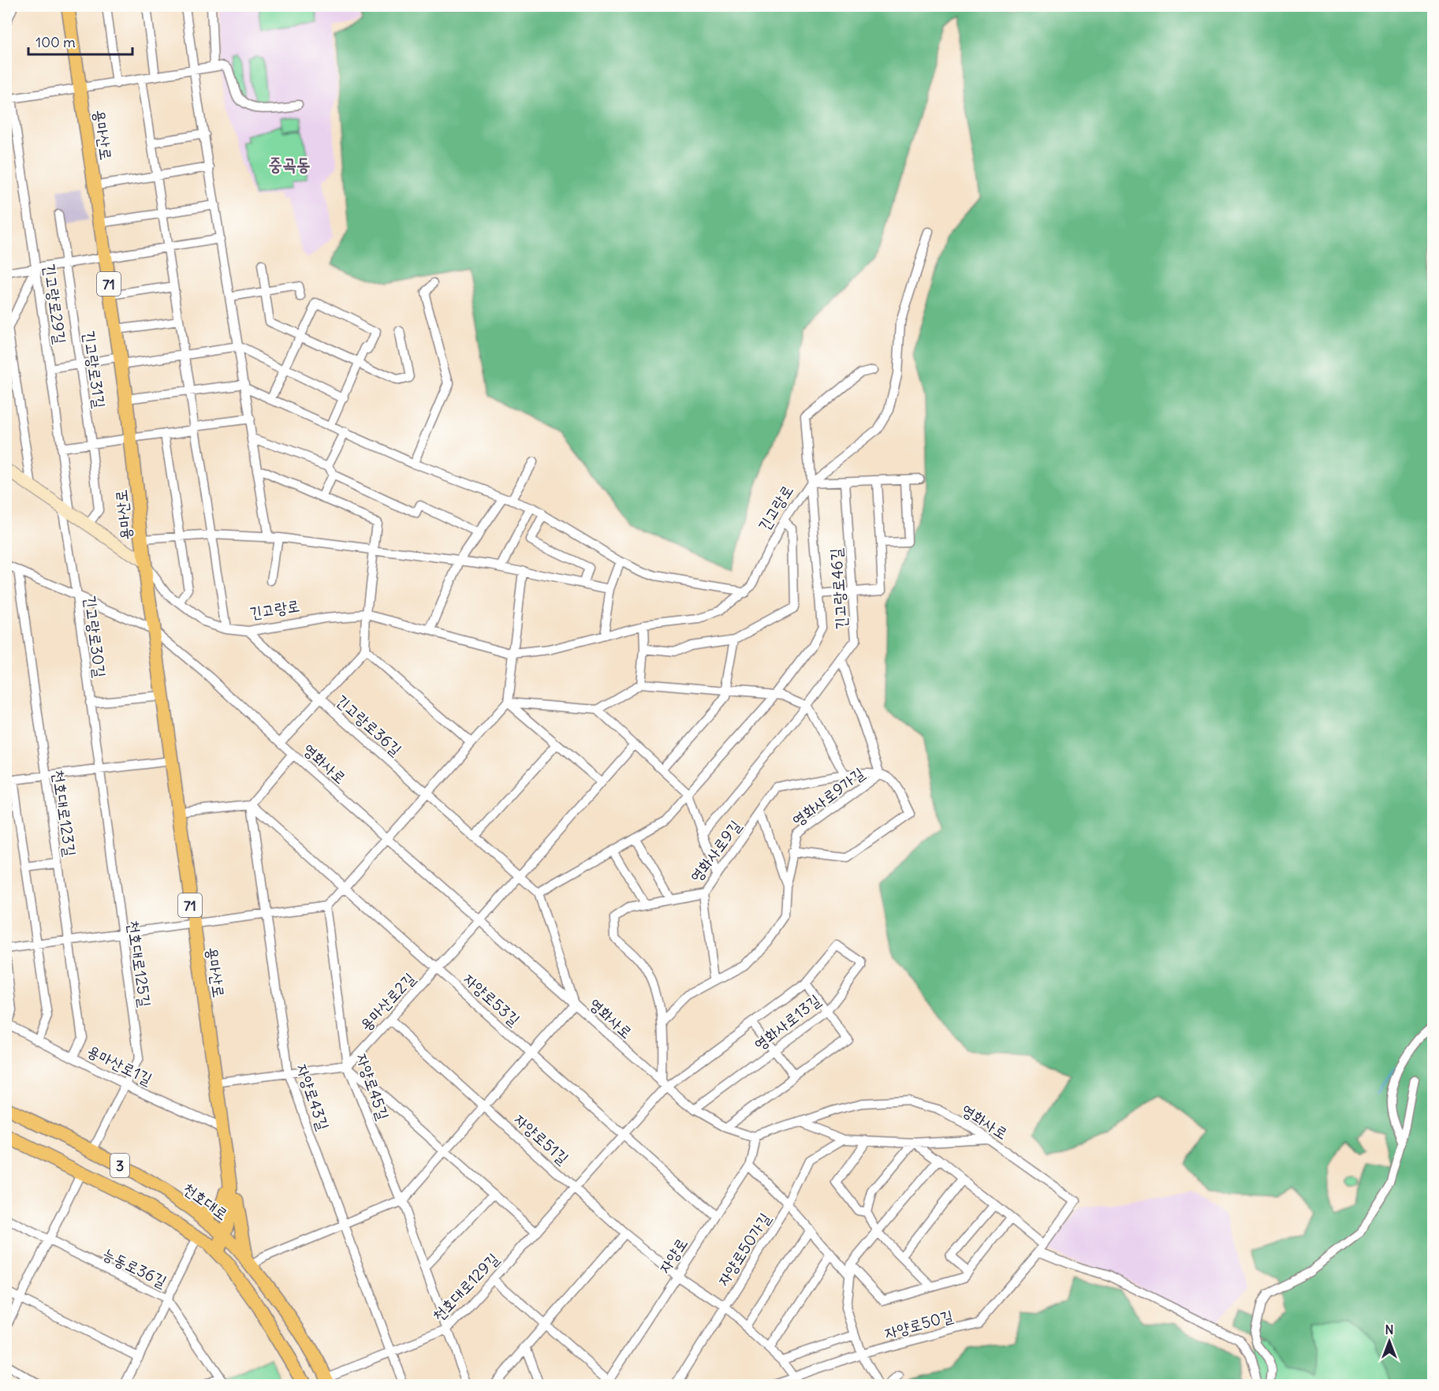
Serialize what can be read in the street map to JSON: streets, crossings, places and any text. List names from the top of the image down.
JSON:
{
  "streets": {
    "main road": [
      "용마산로",
      "71",
      "긴고랑로",
      "3",
      "천호대로"
    ],
    "street": [
      "긴고랑로29길",
      "긴고랑로31길",
      "긴고랑로46길",
      "긴고랑로30길",
      "긴고랑로36길",
      "영화사로",
      "영화사로9가길",
      "천호대로123길",
      "영화사로9길",
      "천호대로125길",
      "자양로53길",
      "용마산로2길",
      "영화사로13길",
      "용마산로1길",
      "자양로45길",
      "자양로43길",
      "자양로51길",
      "자양로50가길",
      "자양로",
      "능동로36길",
      "천호대로129길",
      "자양로50길"
    ]
  },
  "crossings": [
    ["용마산로", "긴고랑로"],
    ["용마산로", "영화사로"],
    ["용마산로", "용마산로1길"],
    ["용마산로", "3"],
    ["용마산로", "천호대로"],
    ["긴고랑로29길", "긴고랑로"],
    ["긴고랑로29길", "긴고랑로30길"],
    ["긴고랑로31길", "긴고랑로"],
    ["긴고랑로", "긴고랑로30길"],
    ["긴고랑로", "긴고랑로36길"],
    ["긴고랑로30길", "영화사로"],
    ["긴고랑로30길", "천호대로125길"],
    ["긴고랑로36길", "용마산로2길"],
    ["영화사로", "천호대로123길"],
    ["영화사로", "영화사로9길"],
    ["영화사로", "용마산로2길"],
    ["영화사로", "영화사로13길"],
    ["영화사로", "자양로"],
    ["영화사로", "천호대로129길"],
    ["영화사로", "자양로50길"],
    ["영화사로9가길", "영화사로9길"],
    ["천호대로123길", "용마산로1길"],
    ["영화사로9길", "천호대로129길"],
    ["천호대로125길", "용마산로1길"],
    ["천호대로125길", "천호대로"],
    ["자양로53길", "용마산로2길"],
    ["자양로53길", "자양로43길"],
    ["자양로53길", "자양로"],
    ["자양로53길", "천호대로129길"],
    ["용마산로2길", "자양로45길"],
    ["용마산로2길", "자양로51길"],
    ["영화사로13길", "천호대로129길"],
    ["자양로45길", "천호대로129길"],
    ["자양로43길", "천호대로129길"],
    ["자양로51길", "자양로50가길"],
    ["자양로51길", "자양로"],
    ["자양로51길", "천호대로129길"],
    ["자양로51길", "자양로50길"],
    ["천호대로", "천호대로129길"]
  ],
  "districts": ["중곡동"],
  "scale_bar": "100 m",
  "north": "top"
}
